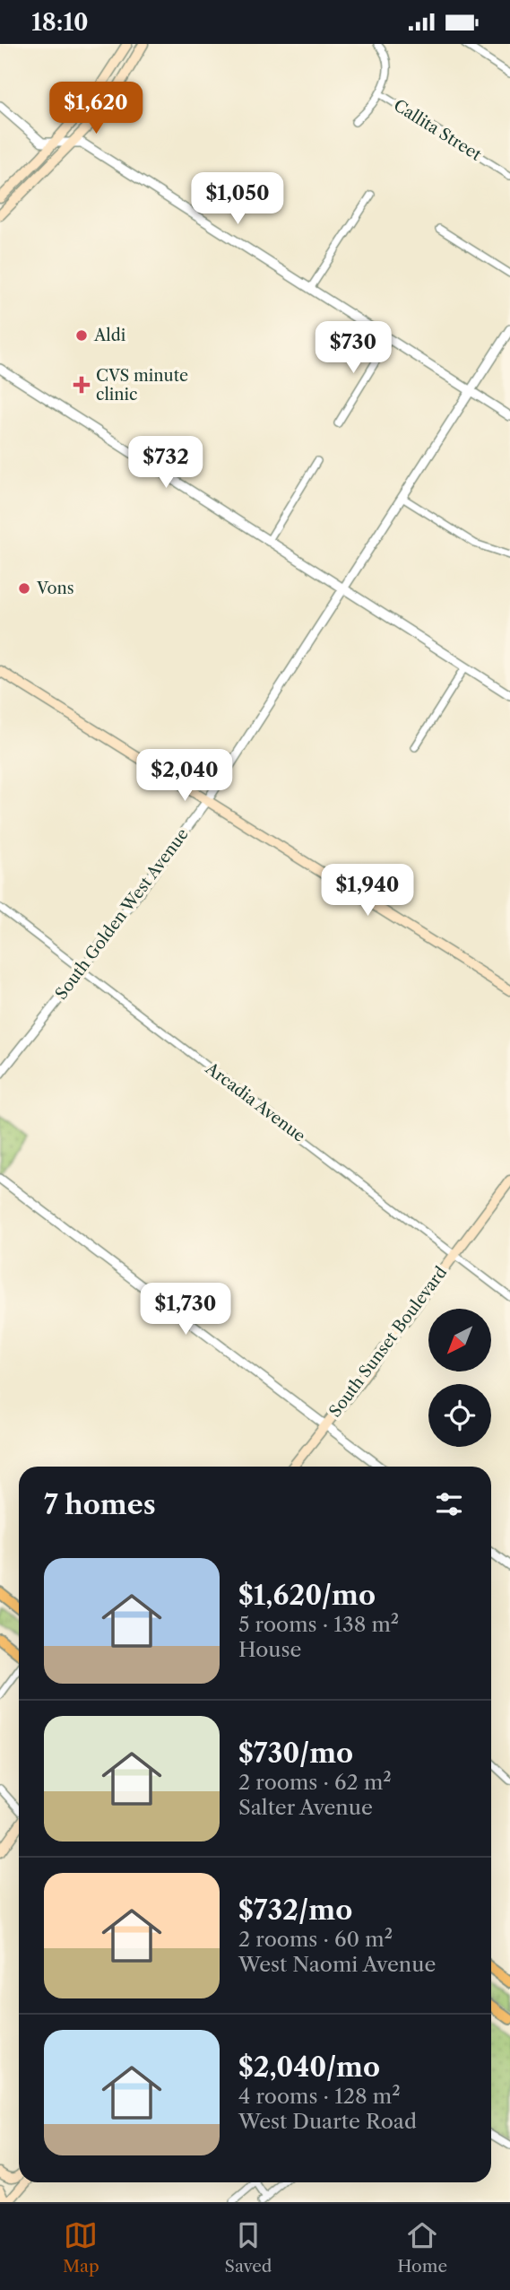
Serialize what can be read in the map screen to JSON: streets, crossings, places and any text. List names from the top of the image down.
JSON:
{
  "streets": {
    "main road": ["South Sunset Boulevard"],
    "street": ["Callita Street", "South Golden West Avenue", "Arcadia Avenue"]
  },
  "crossings": [
    ["South Golden West Avenue", "Arcadia Avenue"],
    ["Arcadia Avenue", "South Sunset Boulevard"]
  ],
  "places": {
    "other": ["Aldi", "Vons"],
    "health": ["CVS minute clinic"]
  },
  "north": "bottom left",
  "page": {
    "status": "18:10",
    "price": [
      "$1,620",
      "$1,050",
      "$730",
      "$732",
      "$2,040",
      "$1,940",
      "$1,730"
    ],
    "heading": "7 homes",
    "list": [
      {
        "name": "$1,620/mo",
        "note": "5 rooms · 138 m² · House"
      },
      {
        "name": "$730/mo",
        "note": "2 rooms · 62 m² · Salter Avenue"
      },
      {
        "name": "$732/mo",
        "note": "2 rooms · 60 m² · West Naomi Avenue"
      },
      {
        "name": "$2,040/mo",
        "note": "4 rooms · 128 m² · West Duarte Road"
      }
    ],
    "tabs": ["Map", "Saved", "Home"]
  }
}
